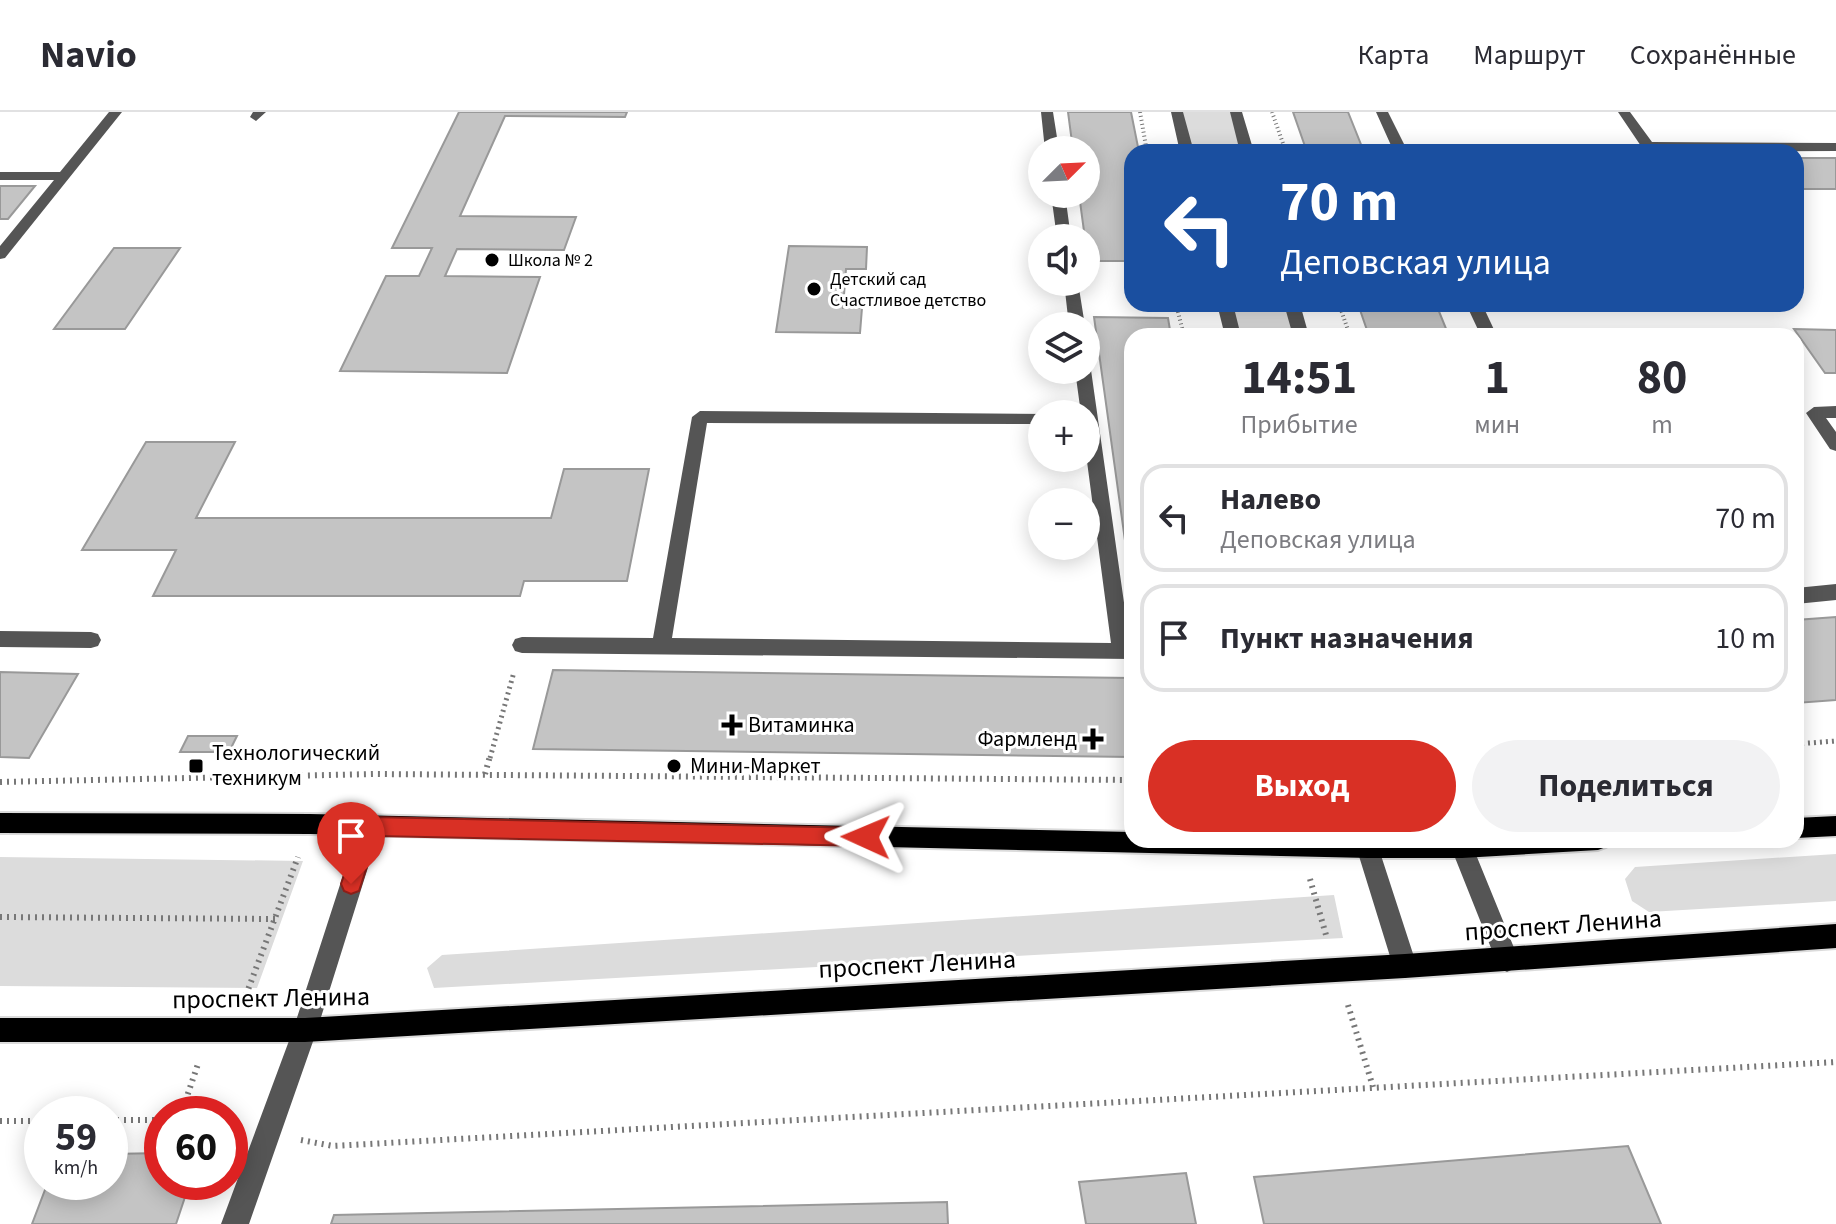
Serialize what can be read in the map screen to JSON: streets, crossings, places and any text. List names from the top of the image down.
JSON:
{
  "streets": {
    "main road": ["проспект Ленина"]
  },
  "places": {
    "other": ["Школа № 2", "Детский сад Счастливое детство", "Мини-Маркет"],
    "health": ["Витаминка", "Фармленд"],
    "transit": ["Технологический техникум"]
  },
  "north": "top right",
  "page": {
    "header": "Navio",
    "nav": ["Карта", "Маршрут", "Сохранённые"],
    "map_buttons": ["+", "−"],
    "turn": ["70 m", "Деповская улица"],
    "eta": [
      "14:51",
      "Прибытие",
      "1",
      "мин",
      "80",
      "m"
    ],
    "list": [
      {
        "name": "Налево",
        "note": "Деповская улица",
        "value": "70 m"
      },
      {
        "name": "Пункт назначения",
        "value": "10 m"
      }
    ],
    "buttons": ["Выход", "Поделиться"],
    "speed": "59 km/h",
    "limit": "60"
  }
}
